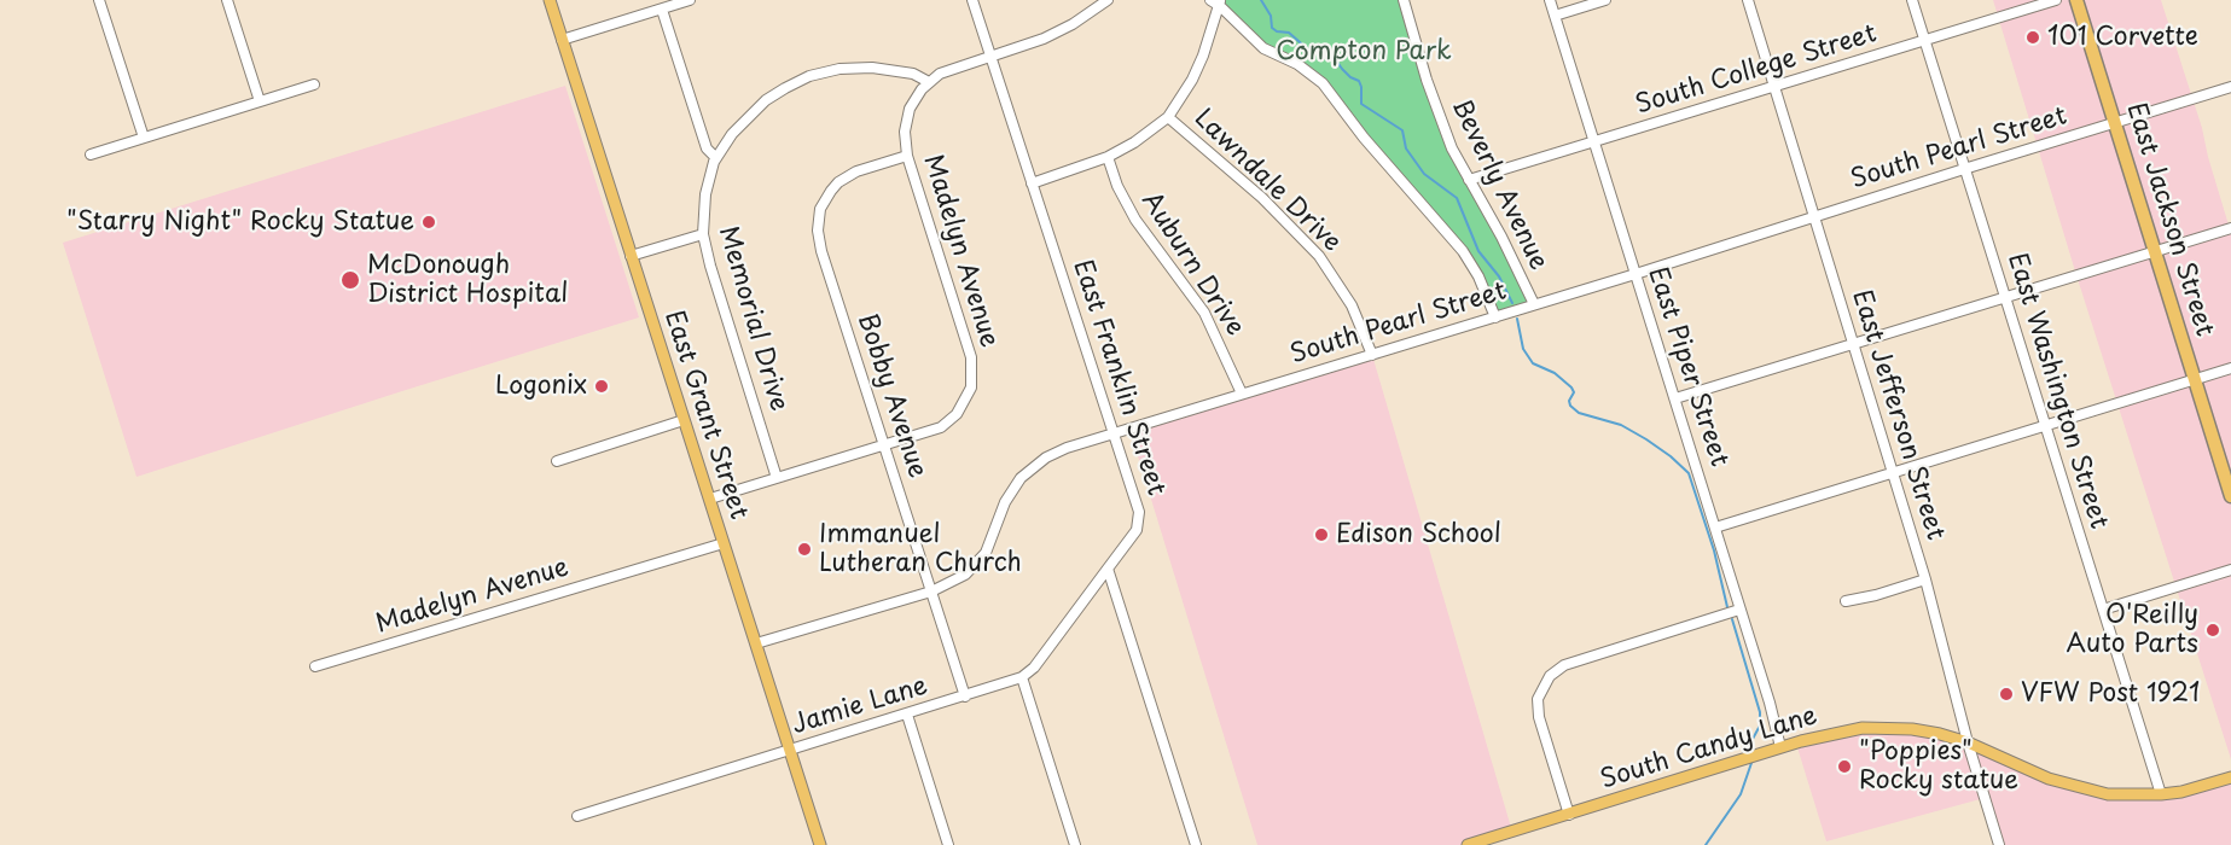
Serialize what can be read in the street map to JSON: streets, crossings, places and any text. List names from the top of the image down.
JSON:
{
  "streets": {
    "highway": ["East Jackson Street"],
    "main road": ["East Grant Street", "South Candy Lane"],
    "street": [
      "South College Street",
      "South Pearl Street",
      "Lawndale Drive",
      "Beverly Avenue",
      "Madelyn Avenue",
      "Auburn Drive",
      "Memorial Drive",
      "East Piper Street",
      "East Franklin Street",
      "East Washington Street",
      "Bobby Avenue",
      "East Jefferson Street",
      "Jamie Lane"
    ]
  },
  "crossings": [
    ["South College Street", "Beverly Avenue"],
    ["South College Street", "East Piper Street"],
    ["South College Street", "East Washington Street"],
    ["South College Street", "East Jefferson Street"],
    ["South Pearl Street", "Lawndale Drive"],
    ["South Pearl Street", "Beverly Avenue"],
    ["South Pearl Street", "East Jackson Street"],
    ["South Pearl Street", "Auburn Drive"],
    ["South Pearl Street", "East Piper Street"],
    ["South Pearl Street", "East Franklin Street"],
    ["South Pearl Street", "East Washington Street"],
    ["South Pearl Street", "Bobby Avenue"],
    ["South Pearl Street", "East Grant Street"],
    ["South Pearl Street", "East Jefferson Street"],
    ["Madelyn Avenue", "Memorial Drive"],
    ["Madelyn Avenue", "Bobby Avenue"],
    ["Madelyn Avenue", "East Grant Street"],
    ["East Piper Street", "South Candy Lane"],
    ["East Franklin Street", "Jamie Lane"],
    ["East Washington Street", "South Candy Lane"],
    ["Bobby Avenue", "Jamie Lane"],
    ["East Grant Street", "Jamie Lane"],
    ["East Jefferson Street", "South Candy Lane"]
  ],
  "parks": ["Compton Park"],
  "places": [
    "101 Corvette",
    "\"Starry Night\" Rocky Statue",
    "McDonough District Hospital",
    "Logonix",
    "Edison School",
    "Immanuel Lutheran Church",
    "O'Reilly Auto Parts",
    "VFW Post 1921",
    "\"Poppies\" Rocky statue"
  ]
}
